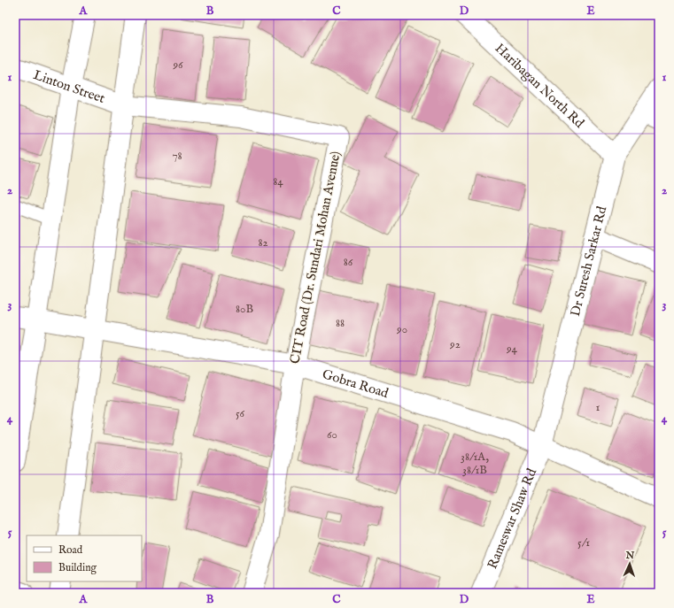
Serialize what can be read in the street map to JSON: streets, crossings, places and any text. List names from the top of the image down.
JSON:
{
  "streets": {
    "street": [
      "Haribagan North Rd",
      "Linton Street",
      "CIT Road (Dr. Sundari Mohan Avenue)",
      "Dr Suresh Sarkar Rd",
      "Gobra Road",
      "Rameswar Shaw Rd"
    ]
  },
  "crossings": [
    ["Haribagan North Rd", "Dr Suresh Sarkar Rd"],
    ["Linton Street", "CIT Road (Dr. Sundari Mohan Avenue)"],
    ["CIT Road (Dr. Sundari Mohan Avenue)", "Gobra Road"],
    ["Dr Suresh Sarkar Rd", "Gobra Road"],
    ["Dr Suresh Sarkar Rd", "Rameswar Shaw Rd"],
    ["Gobra Road", "Rameswar Shaw Rd"]
  ],
  "house_numbers": [
    "96",
    "78",
    "84",
    "82",
    "86",
    "80B",
    "88",
    "90",
    "92",
    "94",
    "1",
    "56",
    "60",
    "38/1A, 38/1B",
    "5/1"
  ],
  "legend": ["Road", "Building"],
  "north": "top",
  "grid": {
    "columns": [
      "A",
      "B",
      "C",
      "D",
      "E"
    ],
    "rows": [
      "1",
      "2",
      "3",
      "4",
      "5"
    ]
  }
}
